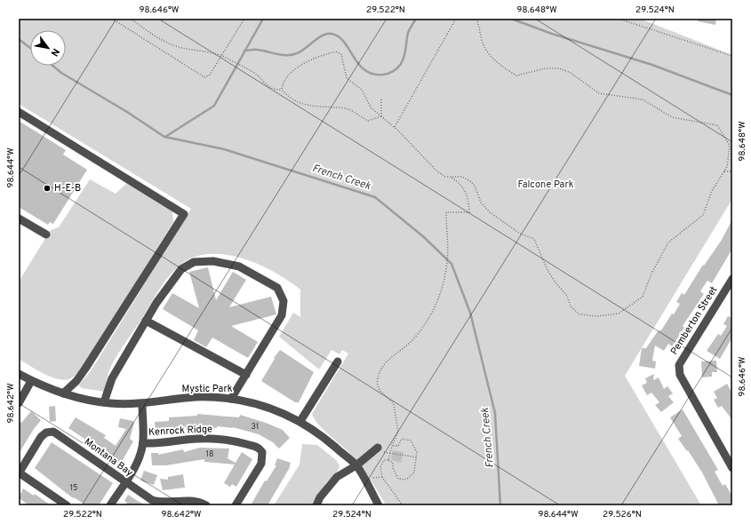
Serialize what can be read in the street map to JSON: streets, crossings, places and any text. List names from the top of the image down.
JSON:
{
  "streets": {
    "street": [
      "Pemberton Street",
      "Mystic Park",
      "Kenrock Ridge",
      "Montana Bay"
    ]
  },
  "water": ["French Creek"],
  "parks": ["Falcone Park"],
  "places": ["H-E-B"],
  "house_numbers": ["31", "18", "15"],
  "north": "bottom right",
  "coordinates": [
    "98.646°W",
    "29.522°N",
    "98.648°W",
    "29.524°N",
    "98.644°W",
    "98.642°W",
    "29.526°N"
  ]
}
